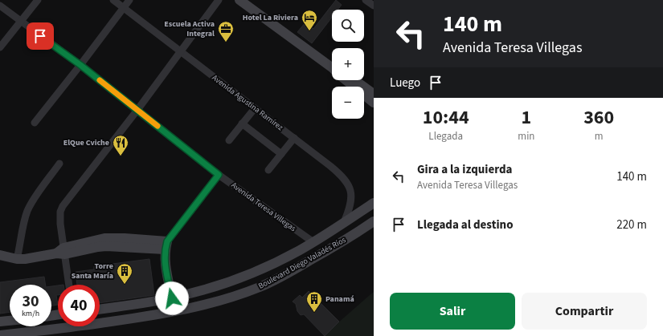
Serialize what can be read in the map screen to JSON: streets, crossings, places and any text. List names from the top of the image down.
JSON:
{
  "streets": {
    "main road": ["Boulevard Diego Valadés Ríos"],
    "street": ["Avenida Agustina Ramírez", "Avenida Teresa Villegas"]
  },
  "crossings": [
    ["Avenida Agustina Ramírez", "Boulevard Diego Valadés Ríos"],
    ["Avenida Teresa Villegas", "Boulevard Diego Valadés Ríos"]
  ],
  "places": {
    "hotel": ["Hotel La Riviera"],
    "office": ["Escuela Activa Integral"],
    "restaurant": ["ElQue Cviche"],
    "building": ["Torre Santa María", "Panamá"]
  },
  "page": {
    "turn": ["140 m", "Avenida Teresa Villegas"],
    "map_buttons": ["+", "−"],
    "then": "Luego",
    "eta": [
      "10:44",
      "Llegada",
      "1",
      "min",
      "360",
      "m"
    ],
    "list": [
      {
        "name": "Gira a la izquierda",
        "note": "Avenida Teresa Villegas",
        "value": "140 m"
      },
      {
        "name": "Llegada al destino",
        "value": "220 m"
      }
    ],
    "speed": "30 km/h",
    "limit": "40",
    "buttons": ["Salir", "Compartir"]
  }
}
